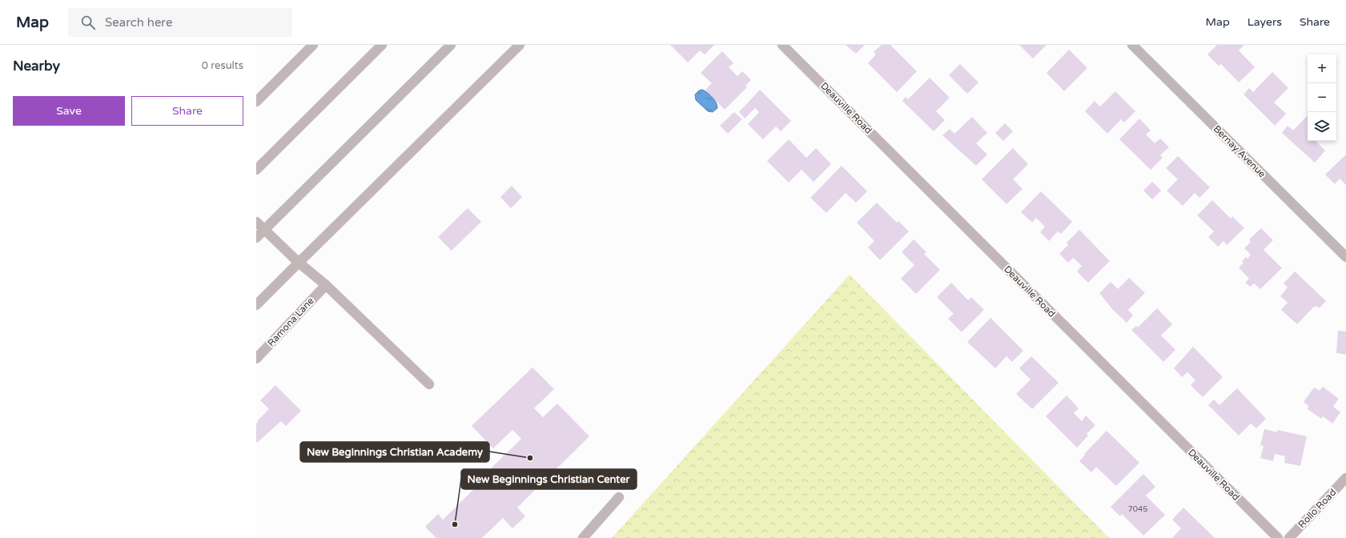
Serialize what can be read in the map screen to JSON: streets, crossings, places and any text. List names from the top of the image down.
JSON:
{
  "streets": {
    "street": [
      "Deauville Road",
      "Bernay Avenue",
      "Ramona Lane",
      "Rollo Road"
    ]
  },
  "places": ["New Beginnings Christian Academy", "New Beginnings Christian Center"],
  "house_numbers": ["7045"],
  "page": {
    "header": "Map",
    "search": "Search here",
    "nav": ["Map", "Layers", "Share"],
    "heading": ["Nearby", "0 results"],
    "map_buttons": ["+", "−"],
    "buttons": ["Save", "Share"]
  }
}
